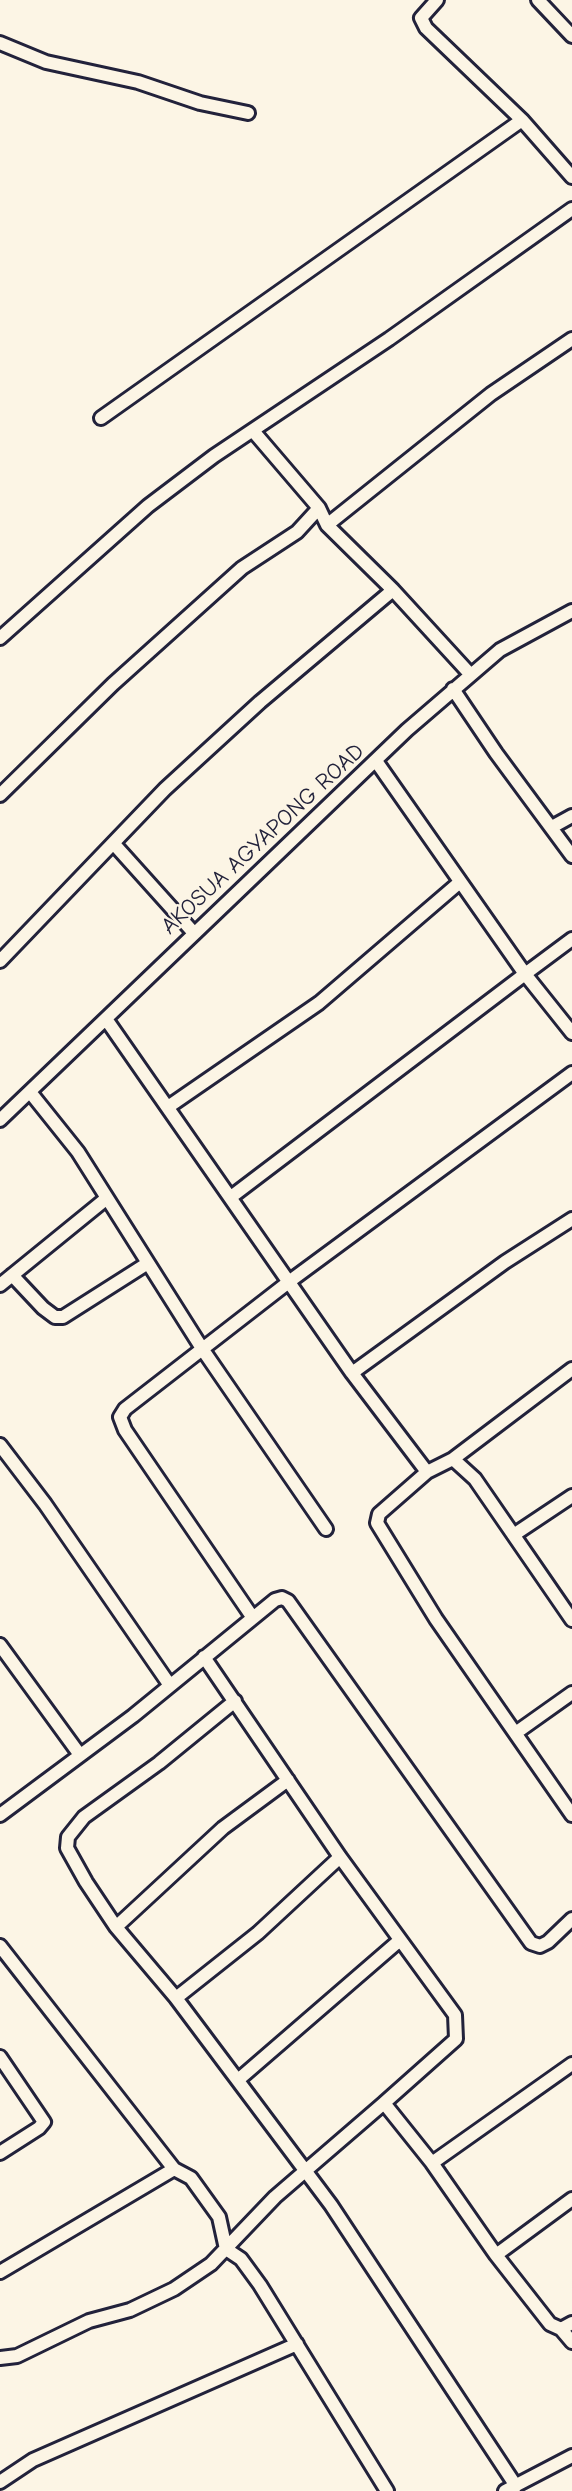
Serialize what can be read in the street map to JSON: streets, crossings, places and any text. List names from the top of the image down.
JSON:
{
  "streets": {
    "street": ["AKOSUA AGYAPONG ROAD"]
  }
}
